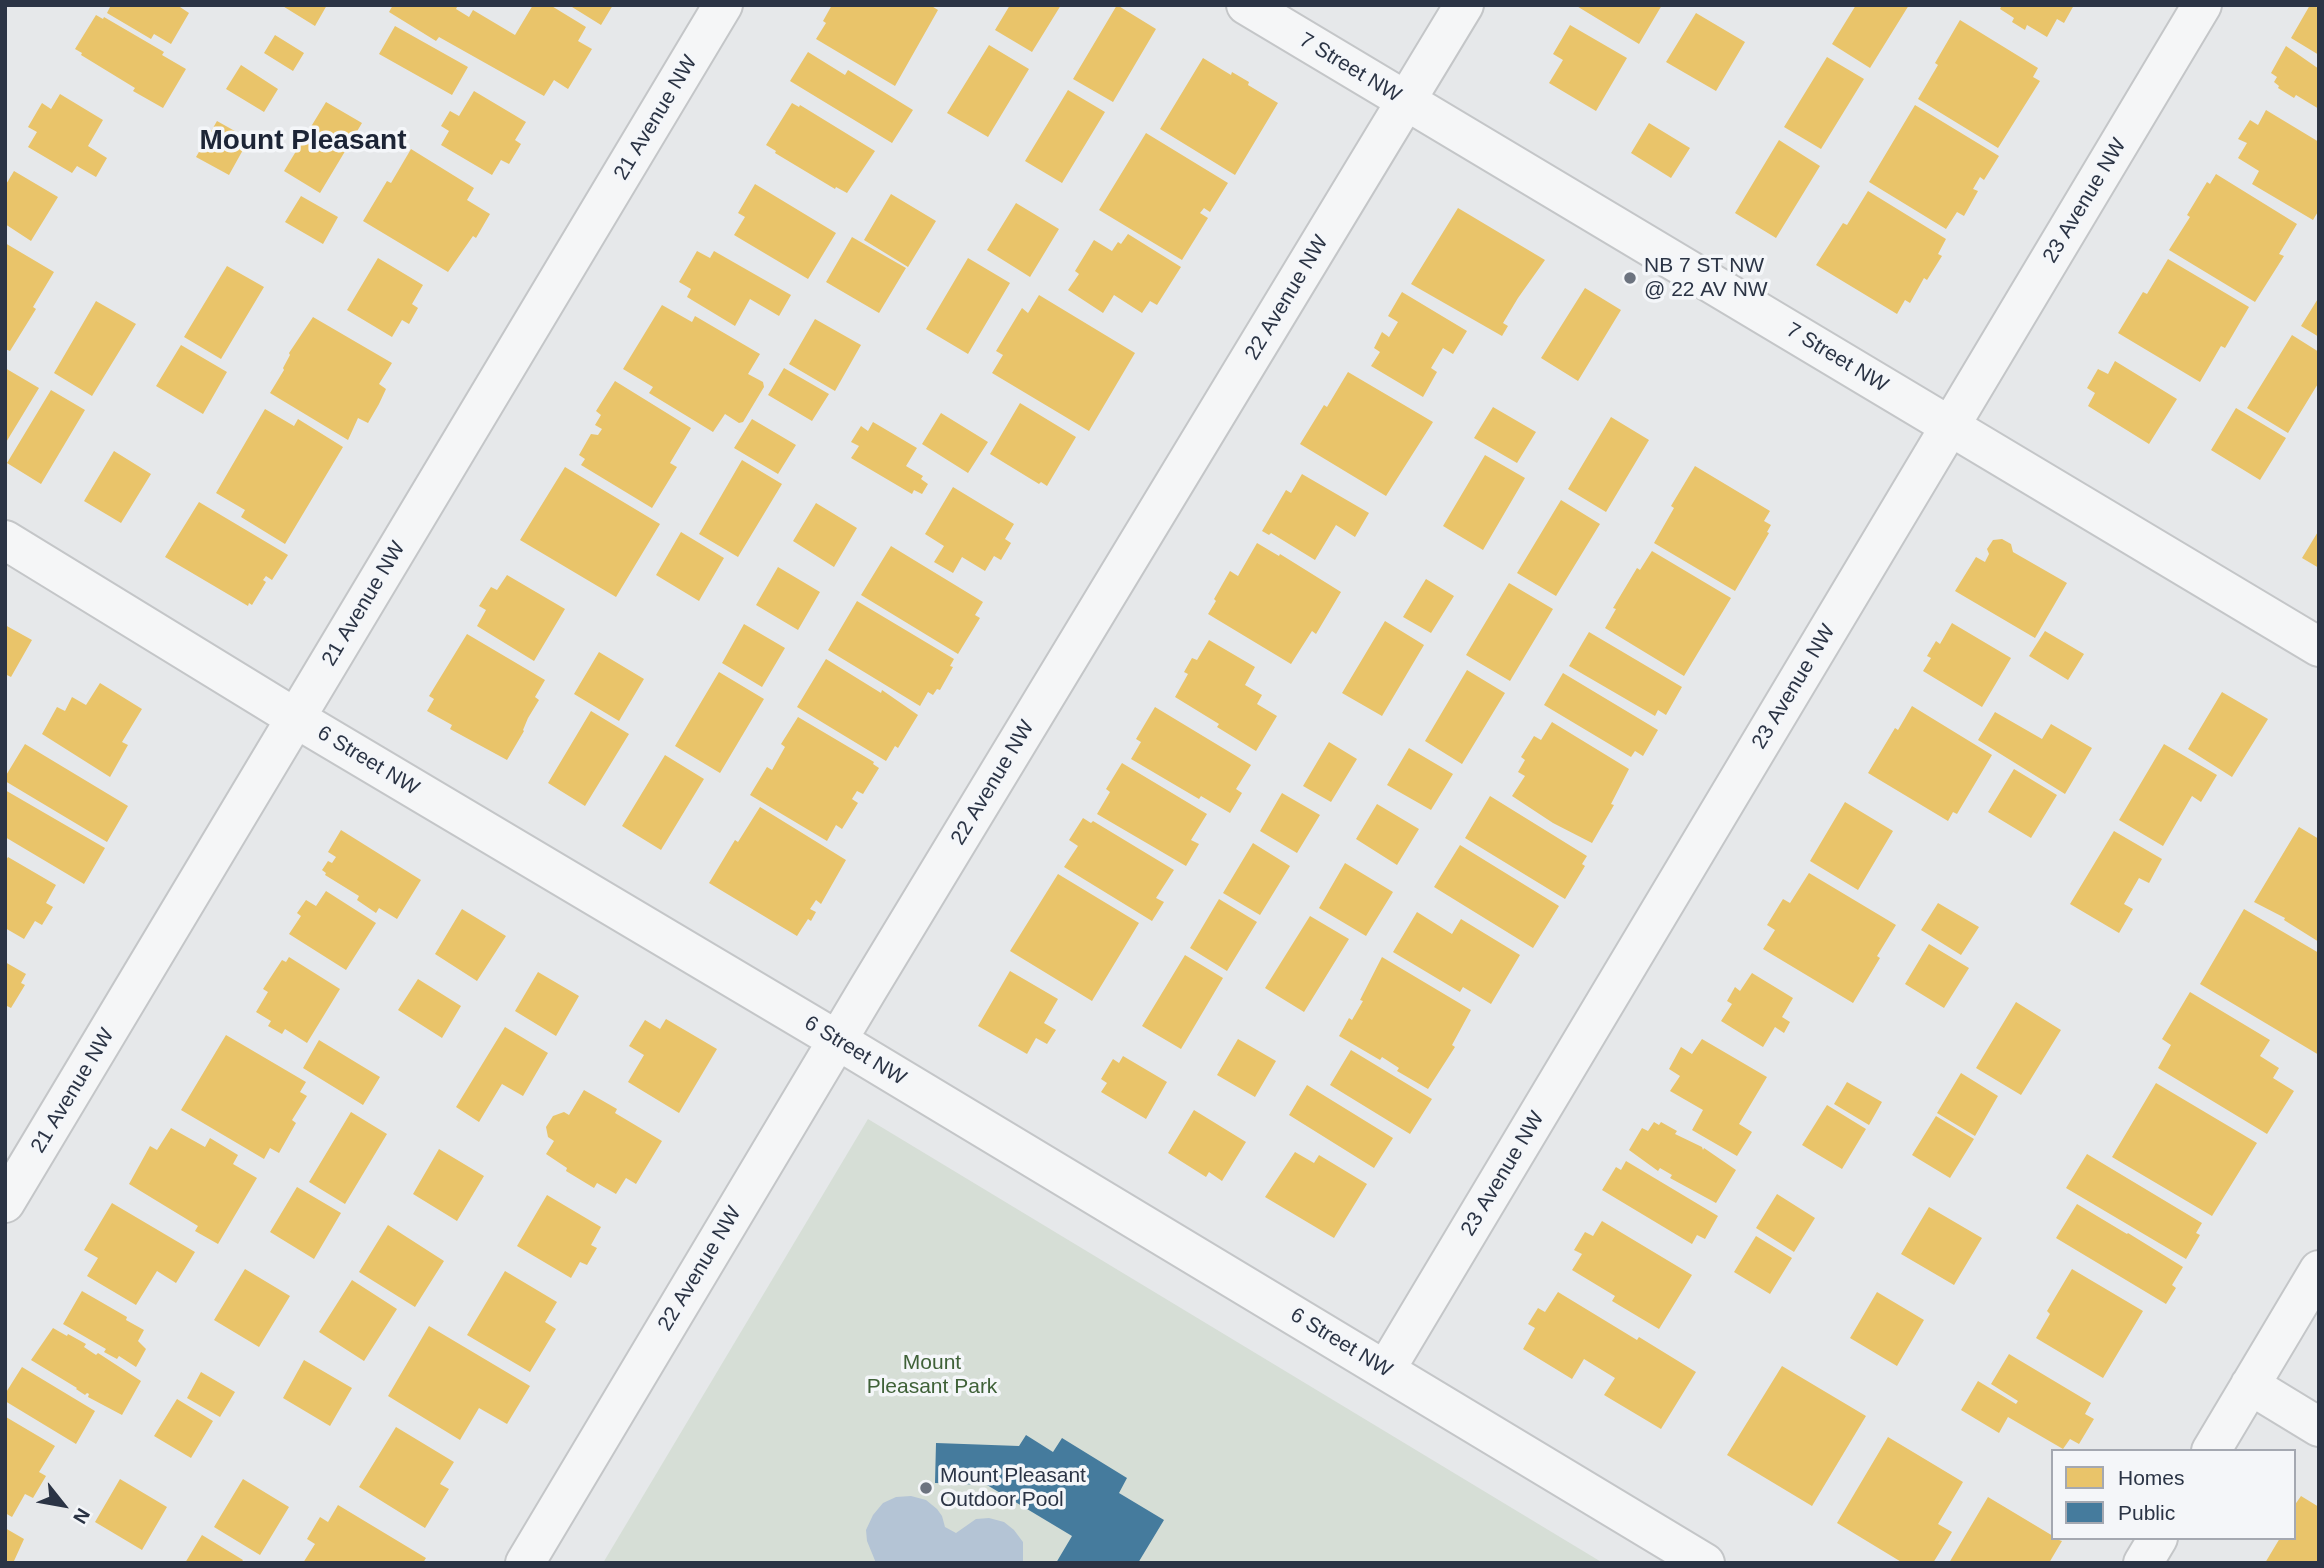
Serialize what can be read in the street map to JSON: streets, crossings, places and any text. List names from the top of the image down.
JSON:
{
  "streets": {
    "street": [
      "7 Street NW",
      "21 Avenue NW",
      "23 Avenue NW",
      "22 Avenue NW",
      "6 Street NW"
    ]
  },
  "crossings": [
    ["7 Street NW", "23 Avenue NW"],
    ["7 Street NW", "22 Avenue NW"],
    ["21 Avenue NW", "6 Street NW"],
    ["23 Avenue NW", "6 Street NW"],
    ["22 Avenue NW", "6 Street NW"]
  ],
  "districts": ["Mount Pleasant"],
  "parks": ["Mount Pleasant Park"],
  "places": ["NB 7 ST NW @ 22 AV NW", "Mount Pleasant Outdoor Pool"],
  "legend": ["Homes", "Public"],
  "north": "bottom right"
}
